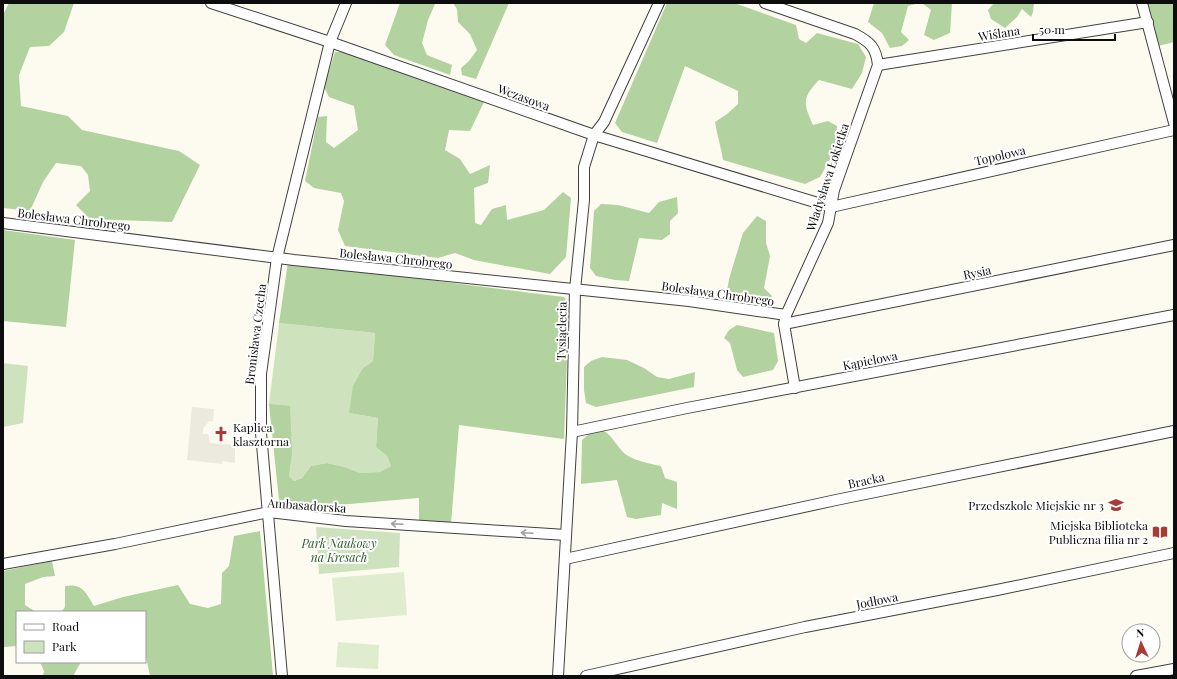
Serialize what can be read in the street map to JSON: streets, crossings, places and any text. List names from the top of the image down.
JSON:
{
  "streets": {
    "street": [
      "Wiślana",
      "Wczasowa",
      "Topolowa",
      "Władysława Łokietka",
      "Bolesława Chrobrego",
      "Rysia",
      "Tysiąclecia",
      "Bronisława Czecha",
      "Kąpielowa",
      "Bracka",
      "Ambasadorska",
      "Jodłowa"
    ]
  },
  "crossings": [
    ["Wiślana", "Władysława Łokietka"],
    ["Wczasowa", "Topolowa"],
    ["Wczasowa", "Władysława Łokietka"],
    ["Wczasowa", "Tysiąclecia"],
    ["Wczasowa", "Bronisława Czecha"],
    ["Topolowa", "Władysława Łokietka"],
    ["Władysława Łokietka", "Bolesława Chrobrego"],
    ["Władysława Łokietka", "Rysia"],
    ["Bolesława Chrobrego", "Rysia"],
    ["Bolesława Chrobrego", "Tysiąclecia"],
    ["Bolesława Chrobrego", "Bronisława Czecha"],
    ["Tysiąclecia", "Kąpielowa"],
    ["Tysiąclecia", "Bracka"],
    ["Tysiąclecia", "Ambasadorska"],
    ["Bronisława Czecha", "Ambasadorska"]
  ],
  "one_way": ["Ambasadorska"],
  "parks": ["Park Naukowy na Kresach"],
  "places": {
    "church": ["Kaplica klasztorna"],
    "school or university": ["Przedszkole Miejskie nr 3"],
    "library": ["Miejska Biblioteka Publiczna filia nr 2"]
  },
  "legend": ["Road", "Park"],
  "scale_bar": "50 m",
  "north": "top"
}
